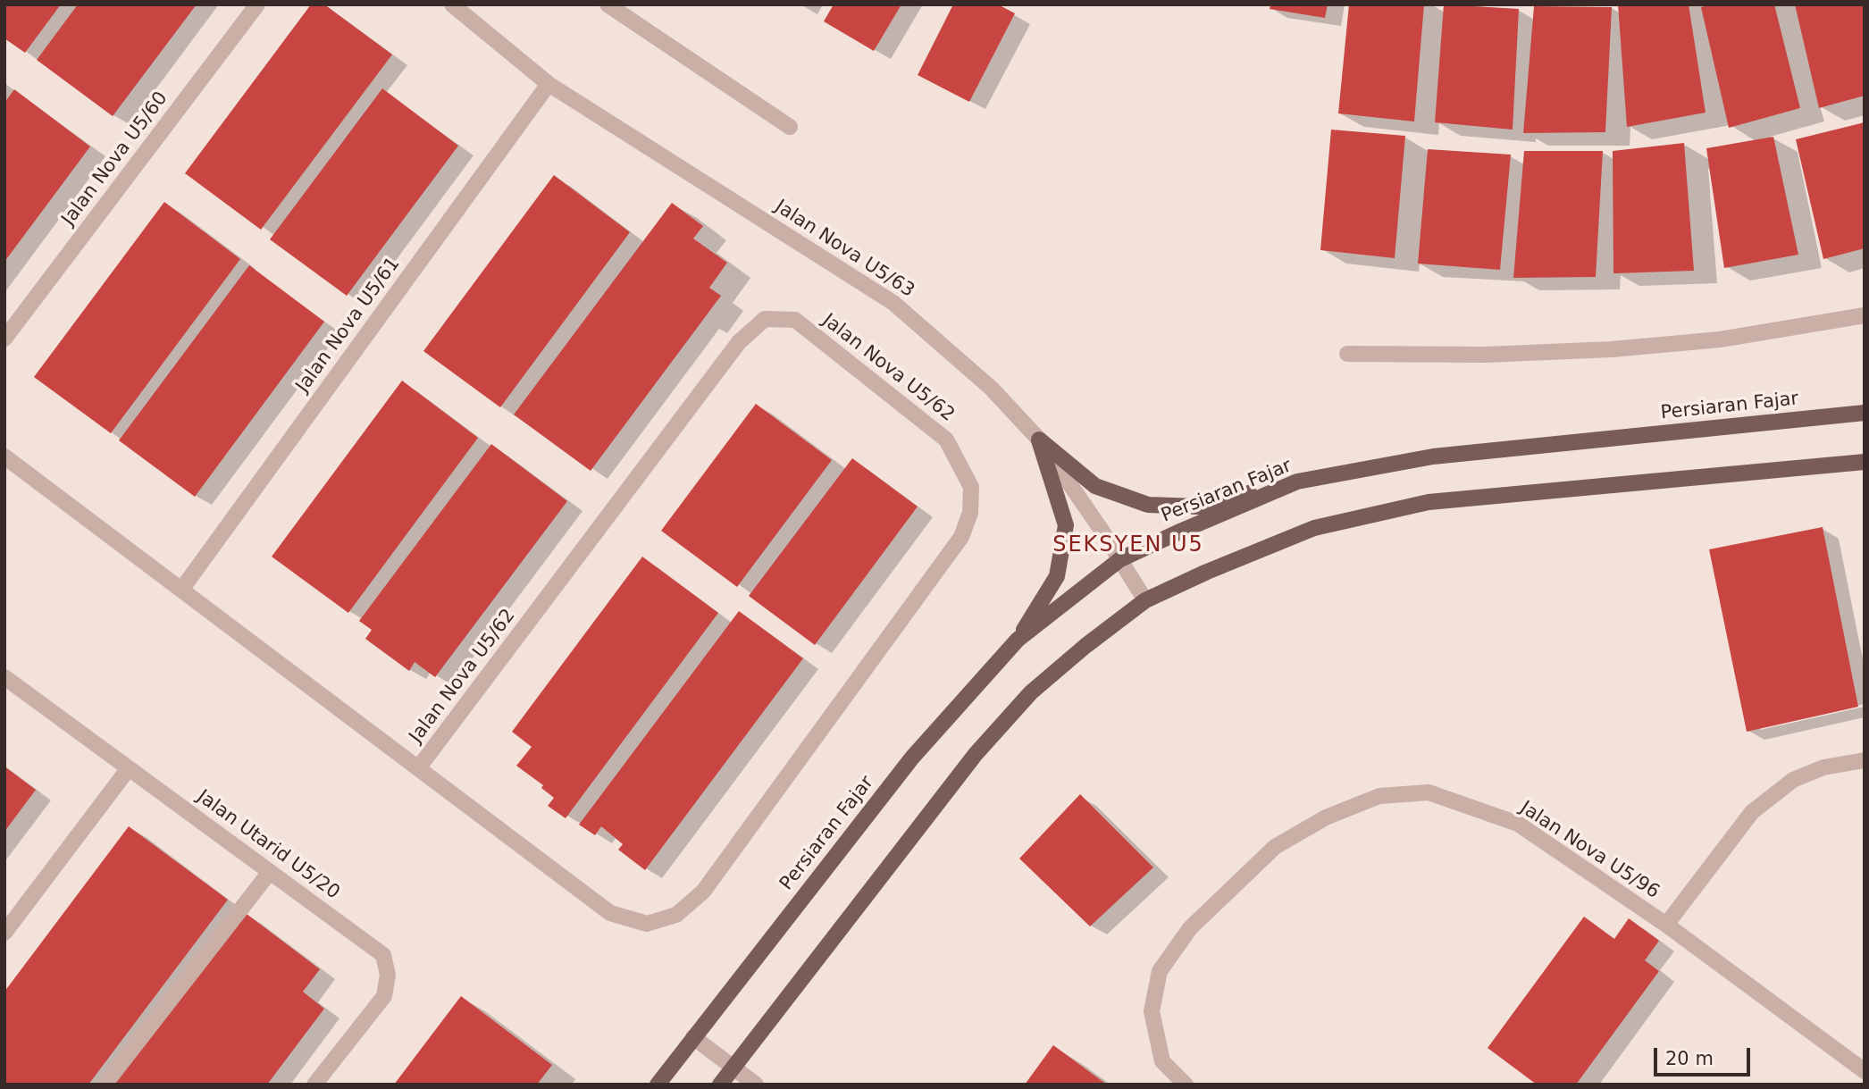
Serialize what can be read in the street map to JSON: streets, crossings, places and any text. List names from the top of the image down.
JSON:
{
  "streets": {
    "main road": ["Persiaran Fajar"],
    "street": [
      "Jalan Nova U5/60",
      "Jalan Nova U5/63",
      "Jalan Nova U5/61",
      "Jalan Nova U5/62",
      "Jalan Utarid U5/20",
      "Jalan Nova U5/96"
    ]
  },
  "crossings": [
    ["Jalan Nova U5/63", "Jalan Nova U5/61"],
    ["Jalan Nova U5/63", "Persiaran Fajar"]
  ],
  "districts": ["SEKSYEN U5"],
  "scale_bar": "20 m"
}
